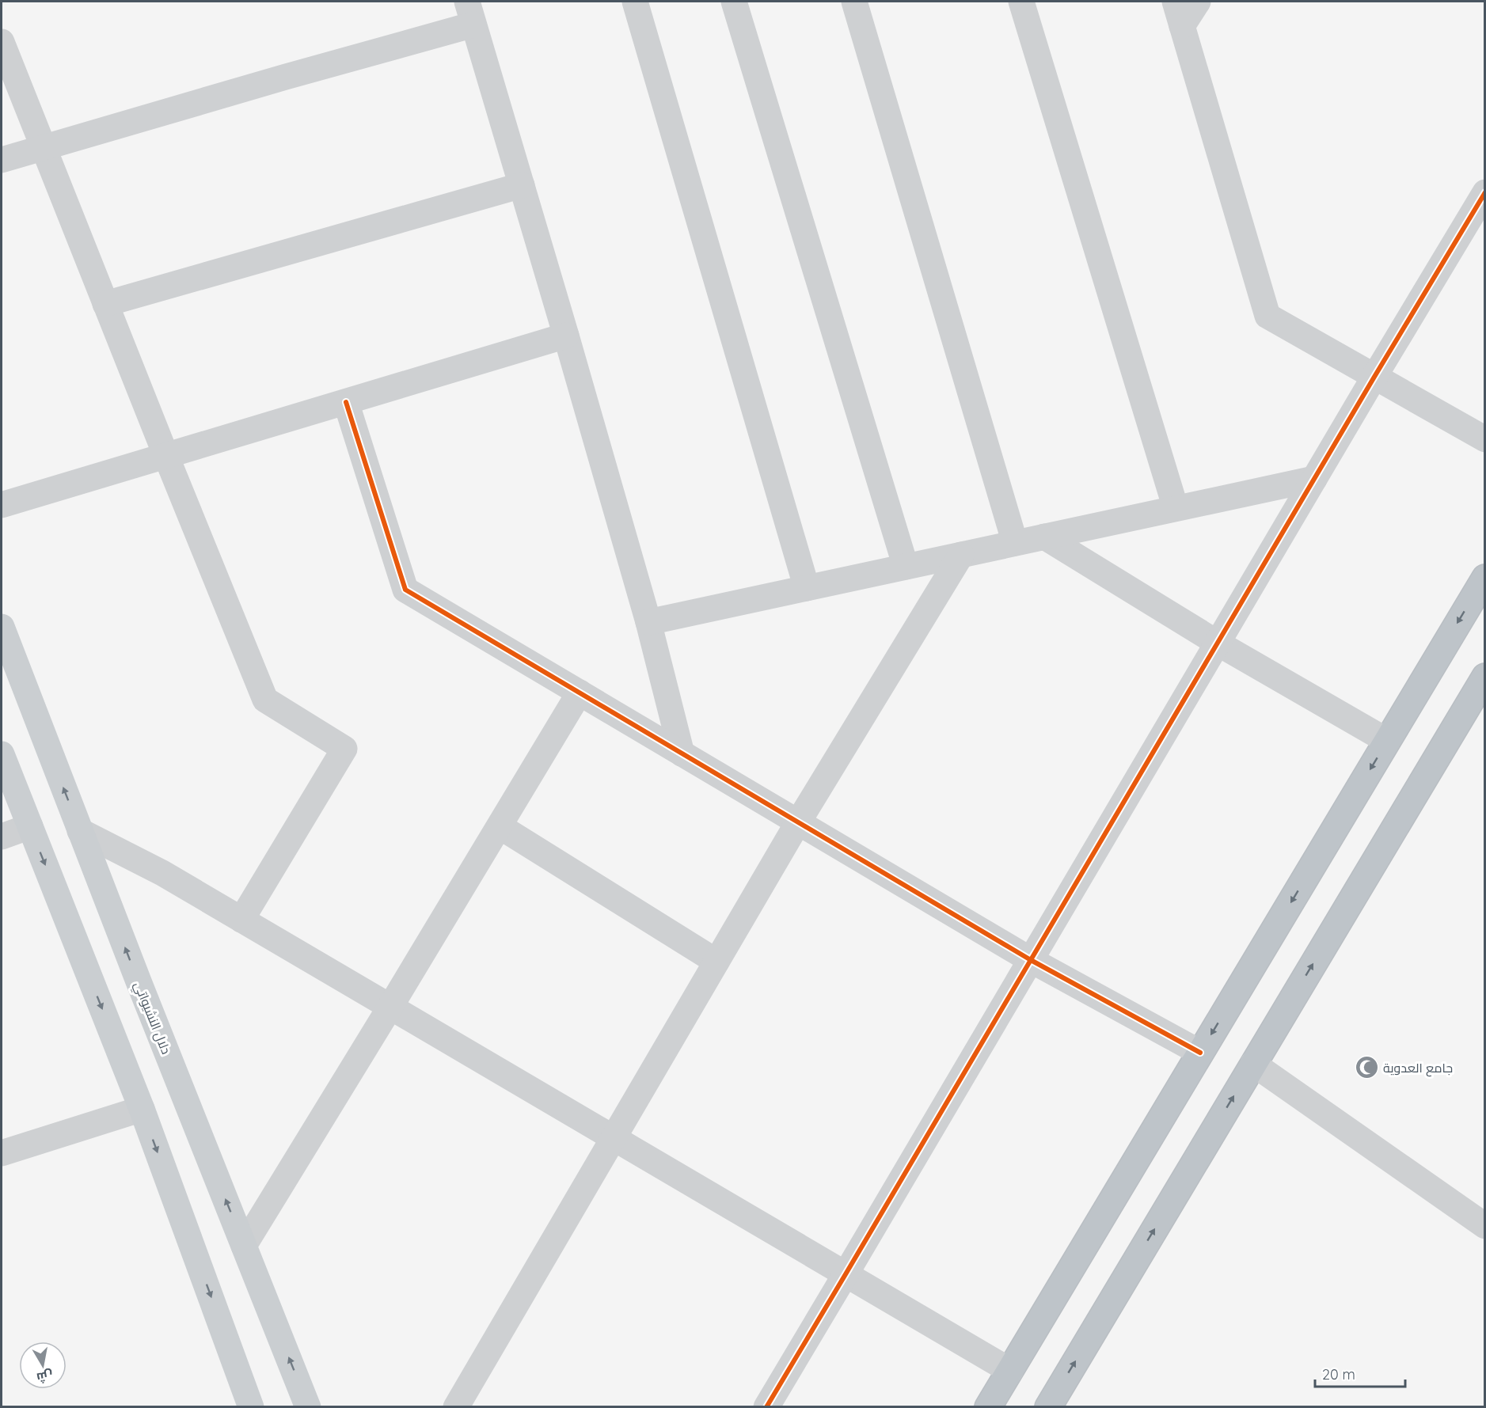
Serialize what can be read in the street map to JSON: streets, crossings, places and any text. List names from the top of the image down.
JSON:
{
  "streets": {
    "main road": ["دلال النشيواتي"]
  },
  "places": {
    "mosque": ["جامع العدوية"]
  },
  "scale_bar": "20 m",
  "north": "bottom"
}
